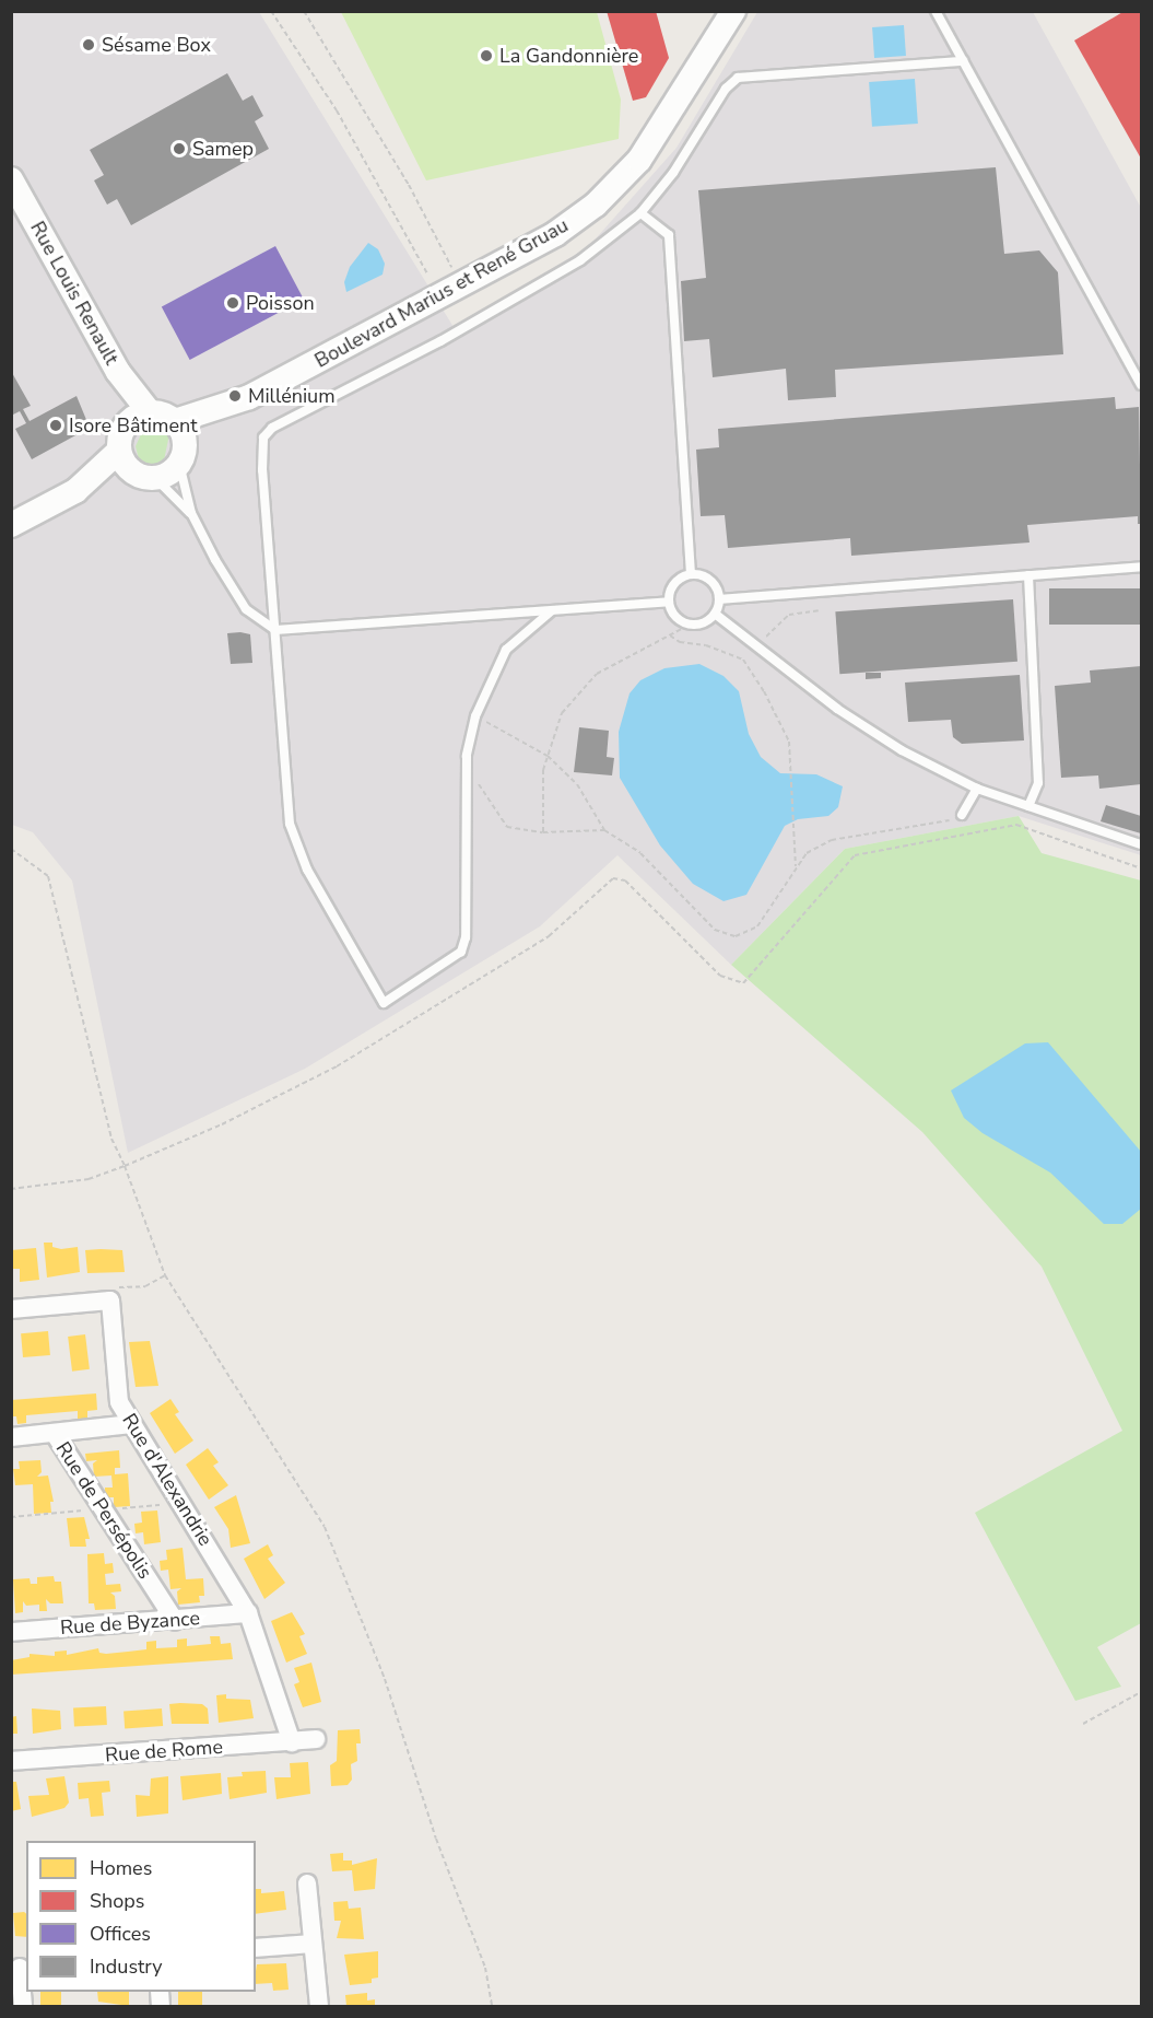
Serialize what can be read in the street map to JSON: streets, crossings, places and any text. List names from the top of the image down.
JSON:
{
  "streets": {
    "main road": ["Rue Louis Renault", "Boulevard Marius et René Gruau"],
    "street": [
      "Rue d'Alexandrie",
      "Rue de Persépolis",
      "Rue de Byzance",
      "Rue de Rome"
    ]
  },
  "crossings": [
    ["Rue Louis Renault", "Boulevard Marius et René Gruau"],
    ["Rue d'Alexandrie", "Rue de Byzance"],
    ["Rue d'Alexandrie", "Rue de Rome"],
    ["Rue de Persépolis", "Rue de Byzance"]
  ],
  "places": [
    "Sésame Box",
    "La Gandonnière",
    "Samep",
    "Poisson",
    "Millénium",
    "Isore Bâtiment"
  ],
  "legend": [
    "Homes",
    "Shops",
    "Offices",
    "Industry"
  ]
}
